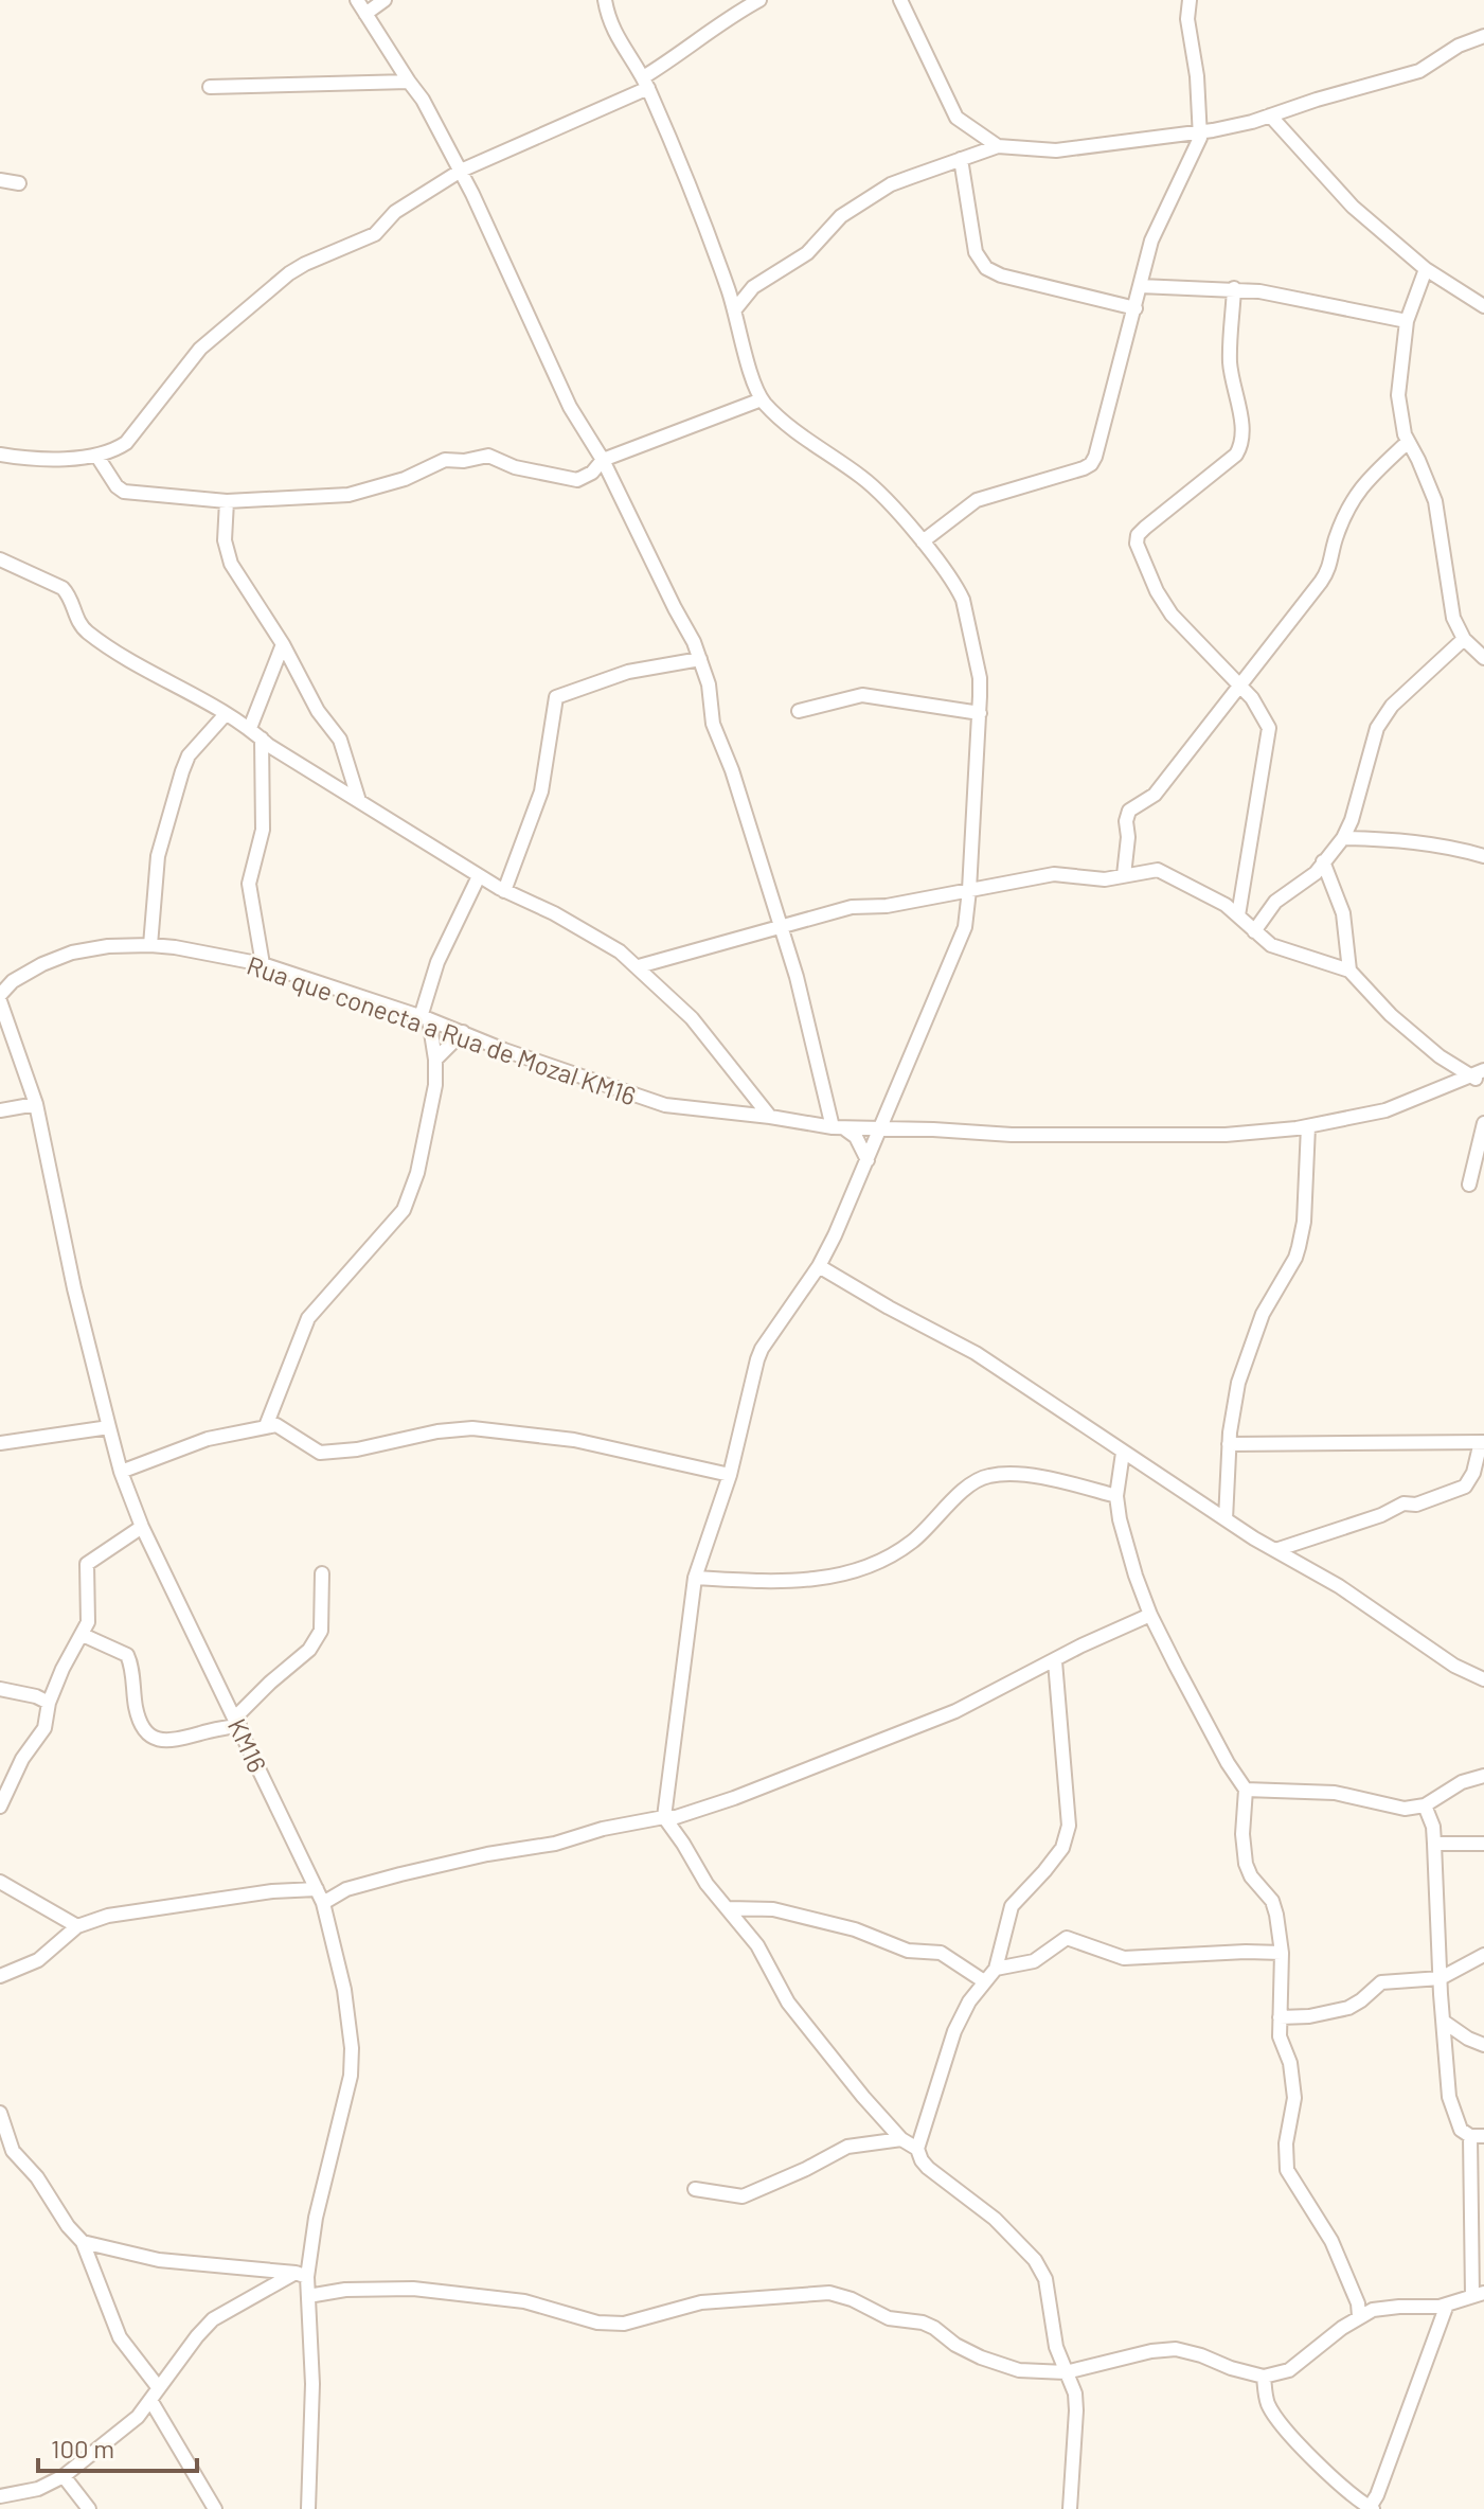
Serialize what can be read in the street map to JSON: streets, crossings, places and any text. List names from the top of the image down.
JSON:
{
  "streets": {
    "street": ["Rua que conecta a Rua de Mozal KM16", "KM16"]
  },
  "crossings": [
    ["Rua que conecta a Rua de Mozal KM16", "KM16"]
  ],
  "scale_bar": "100 m"
}
